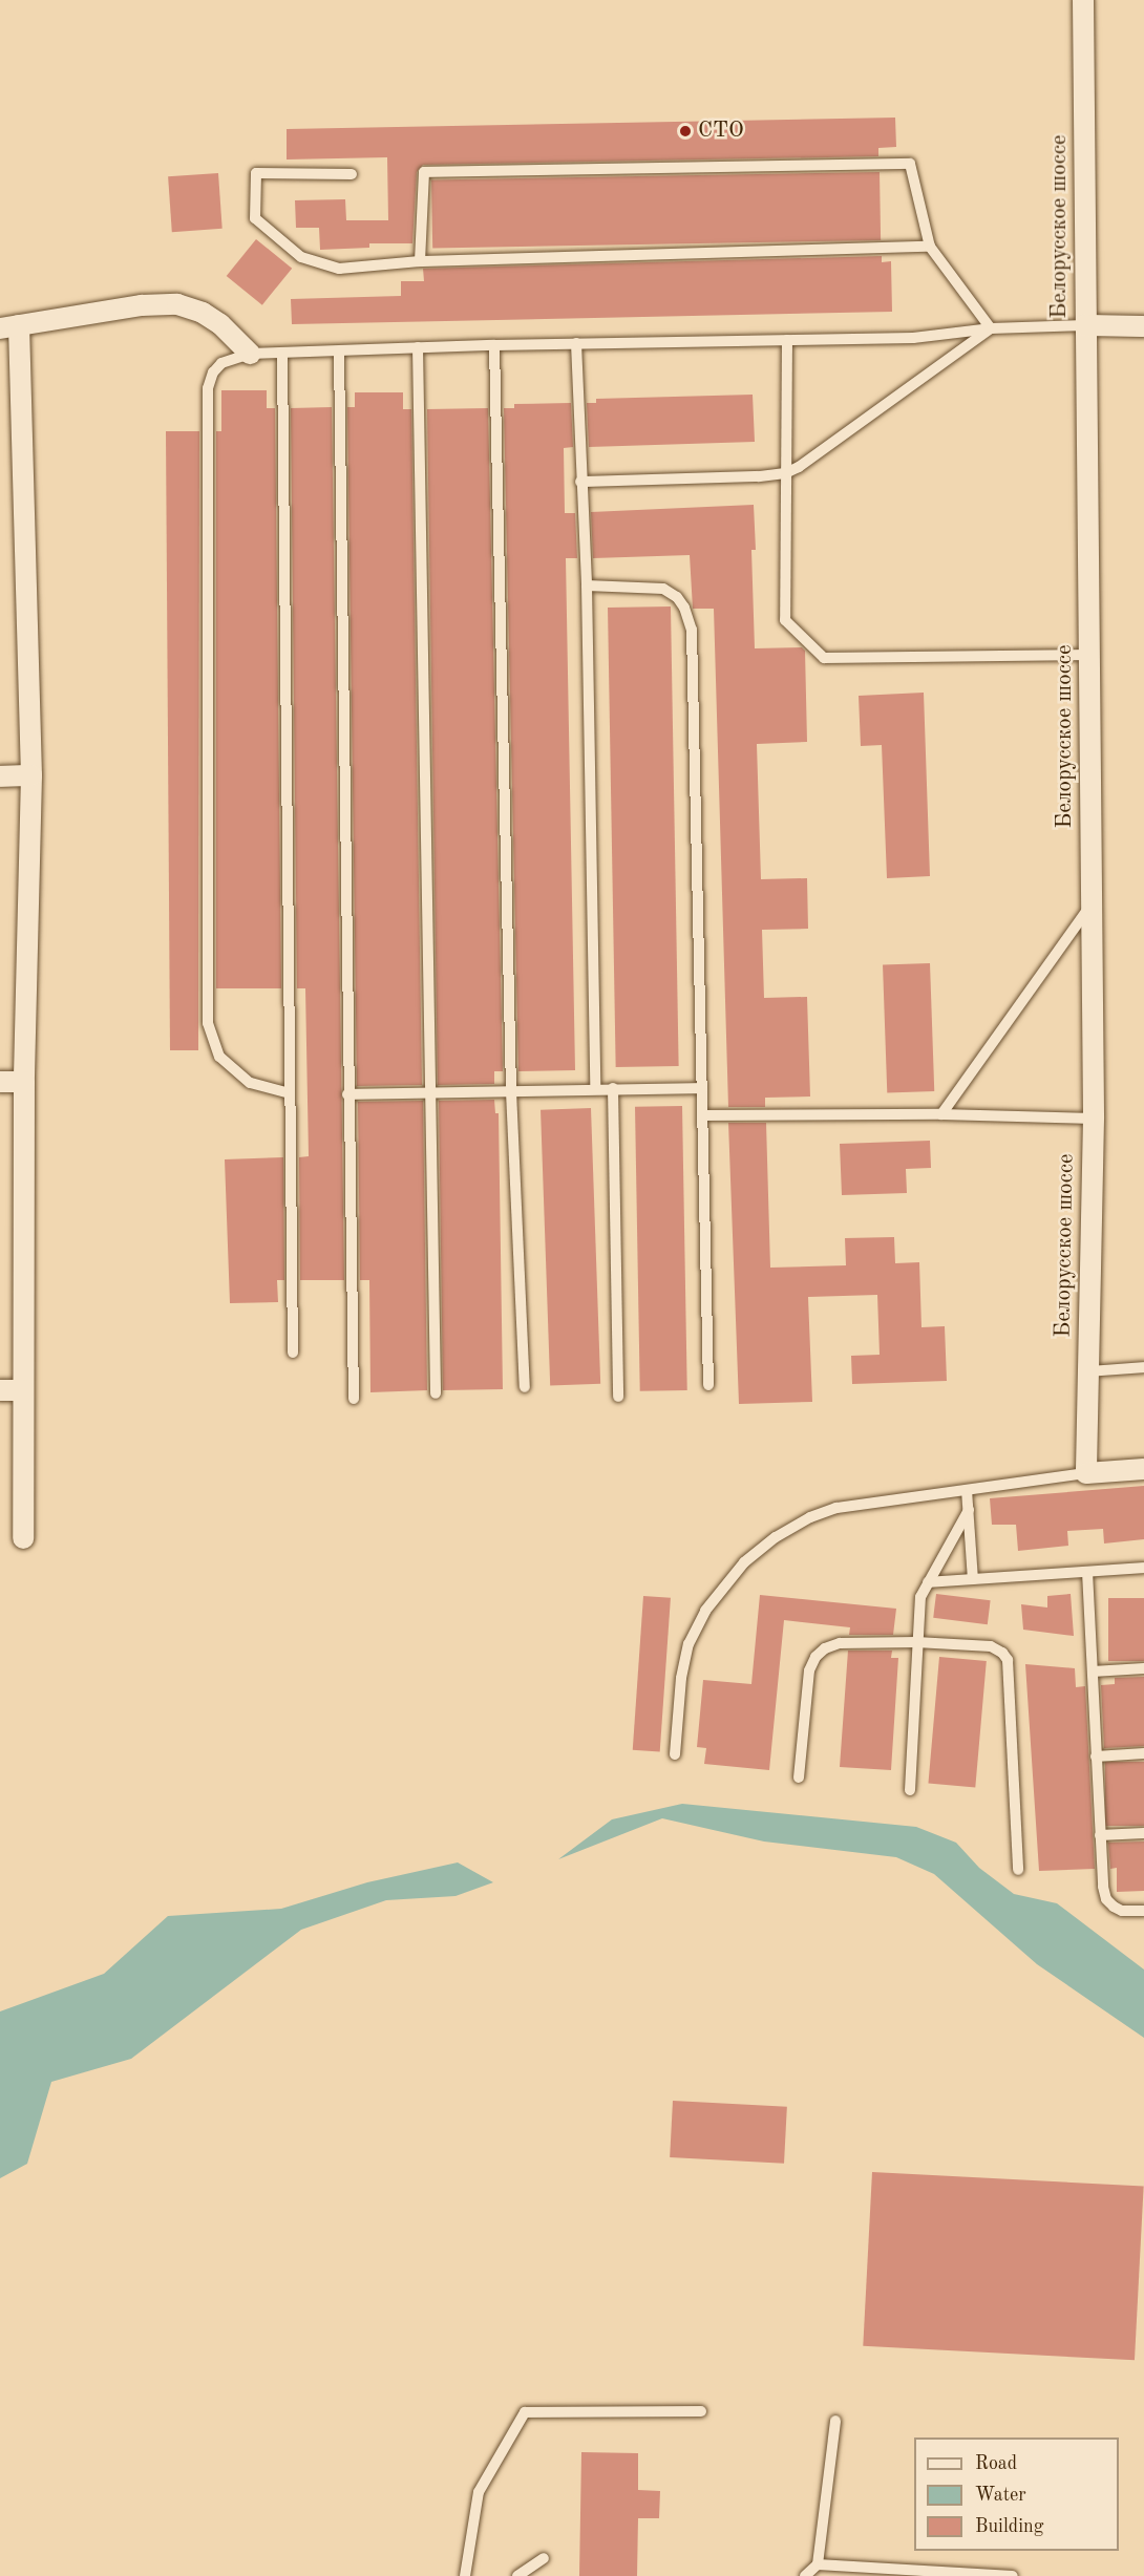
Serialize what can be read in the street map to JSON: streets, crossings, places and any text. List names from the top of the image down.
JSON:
{
  "streets": {
    "street": ["Белорусское шоссе"]
  },
  "places": ["СТО"],
  "legend": ["Road", "Water", "Building"]
}
